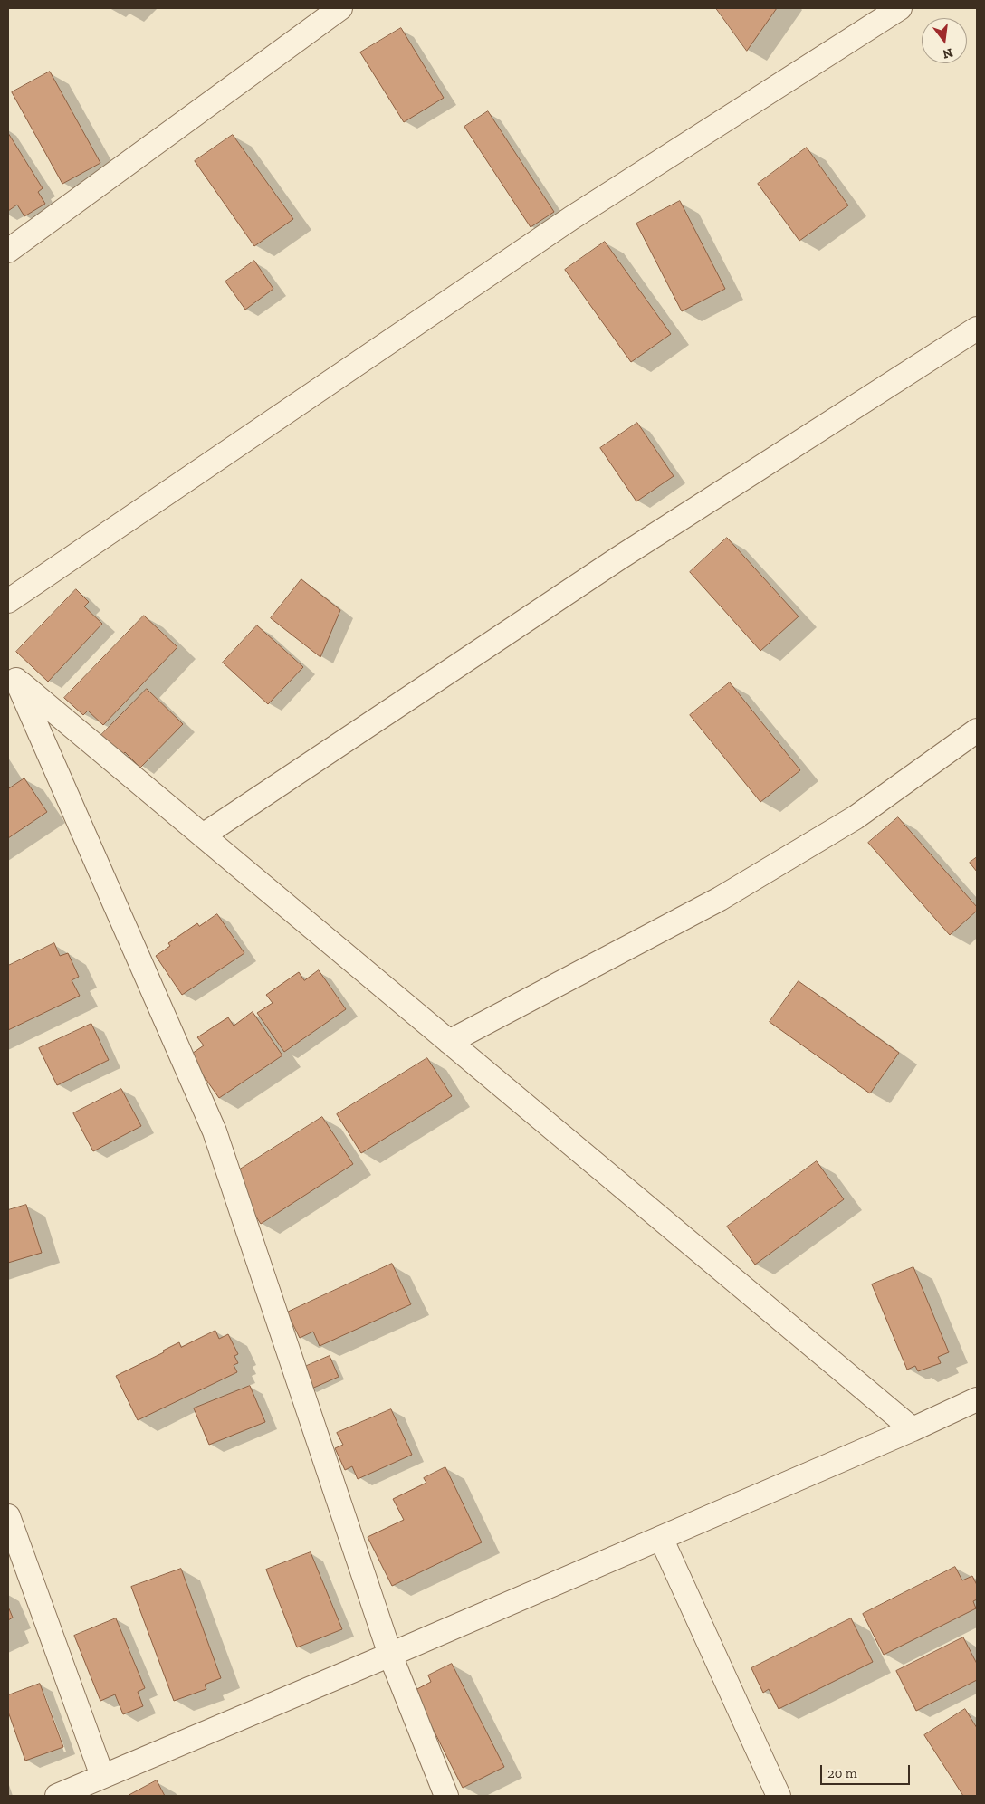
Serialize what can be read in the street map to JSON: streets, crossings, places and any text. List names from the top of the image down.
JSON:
{
  "scale_bar": "20 m",
  "north": "bottom"
}
